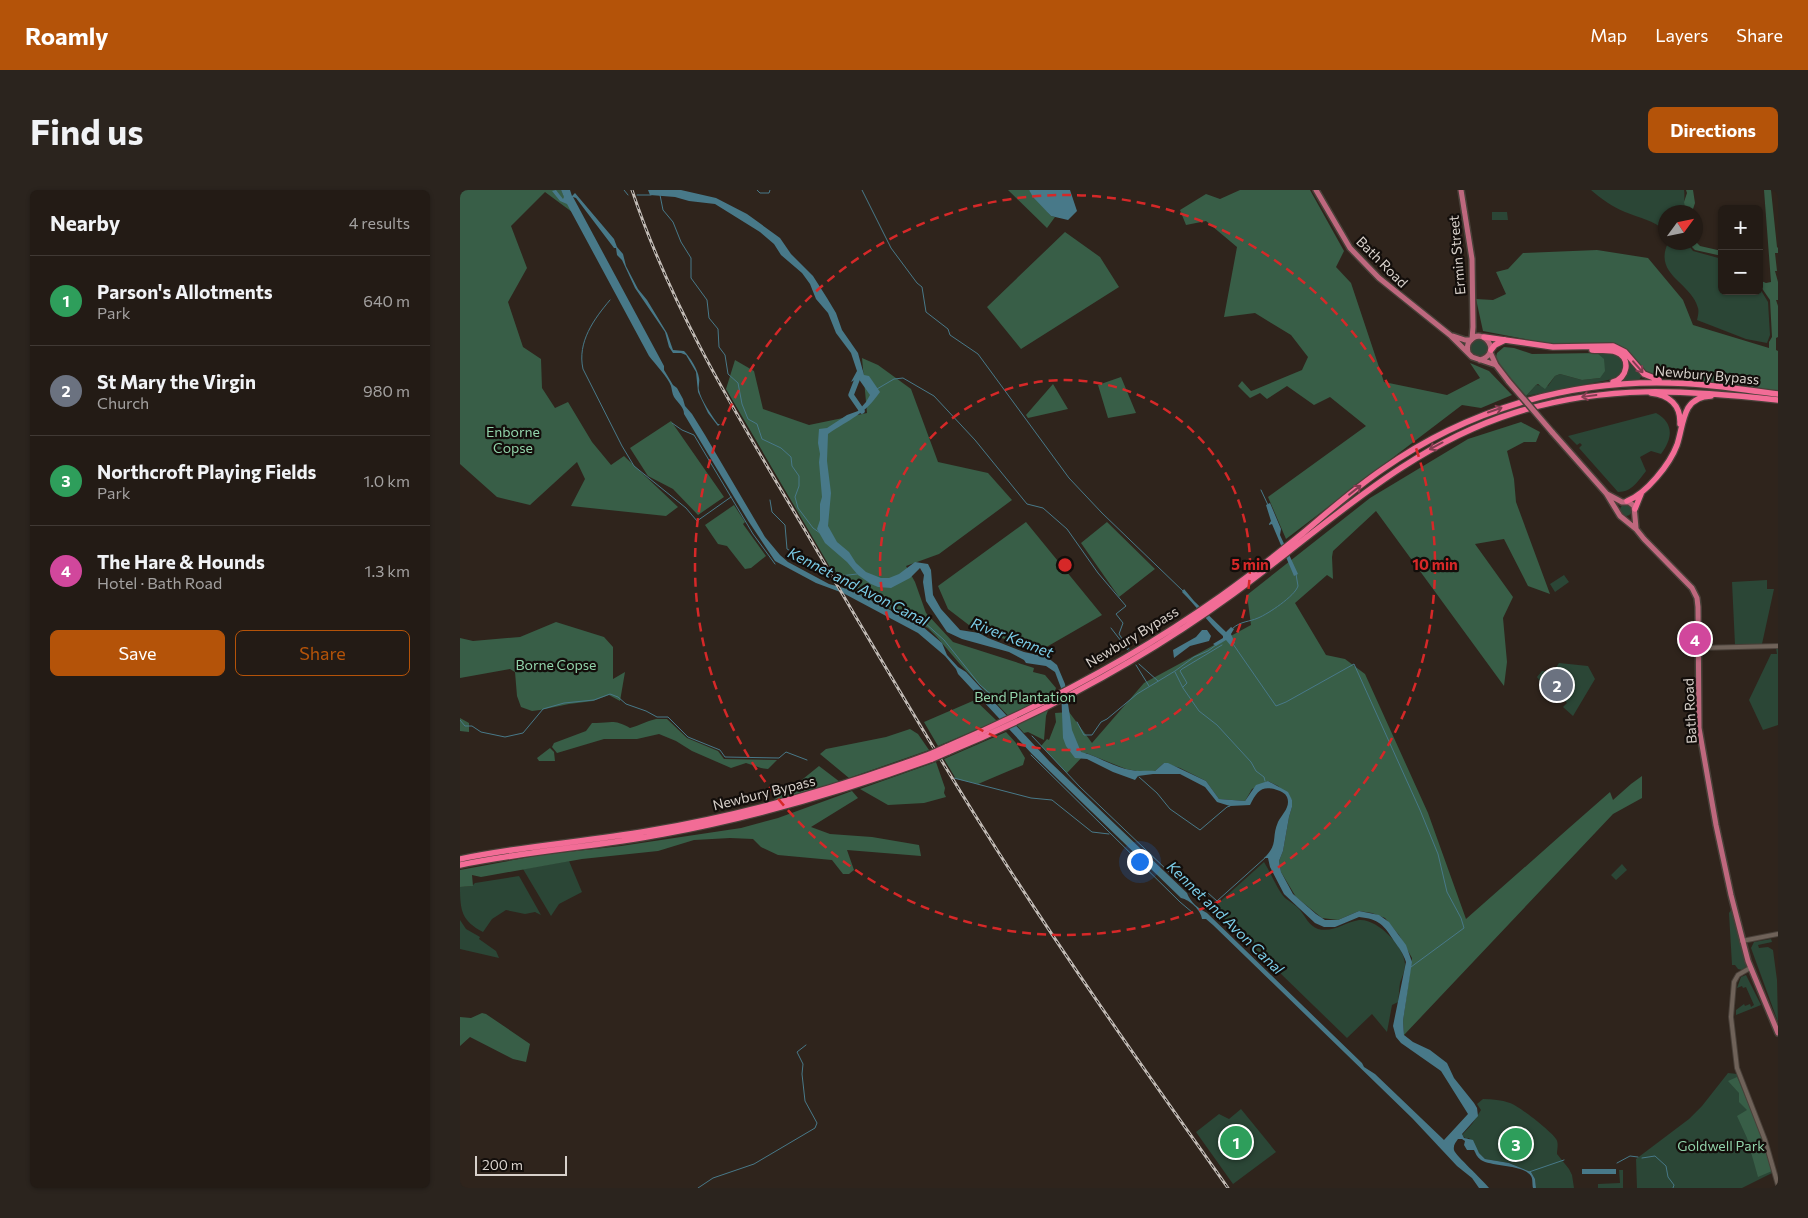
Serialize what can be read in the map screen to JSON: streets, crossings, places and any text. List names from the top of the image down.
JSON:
{
  "streets": {
    "highway": ["Newbury Bypass"],
    "main road": ["Ermin Street", "Bath Road"]
  },
  "crossings": [
    ["Ermin Street", "Bath Road"]
  ],
  "water": ["Kennet and Avon Canal", "River Kennet"],
  "parks": [
    "Enborne Copse",
    "Borne Copse",
    "Bend Plantation",
    "Goldwell Park"
  ],
  "scale_bar": "200 m",
  "north": "top right",
  "page": {
    "header": "Roamly",
    "nav": ["Map", "Layers", "Share"],
    "buttons": [
      "Directions",
      ["Save", "Share"]
    ],
    "title": "Find us",
    "heading": ["Nearby", "4 results"],
    "map_buttons": ["+", "−"],
    "list": [
      {
        "mark": "1",
        "name": "Parson's Allotments",
        "note": "Park",
        "value": "640 m"
      },
      {
        "mark": "2",
        "name": "St Mary the Virgin",
        "note": "Church",
        "value": "980 m"
      },
      {
        "mark": "3",
        "name": "Northcroft Playing Fields",
        "note": "Park",
        "value": "1.0 km"
      },
      {
        "mark": "4",
        "name": "The Hare & Hounds",
        "note": "Hotel · Bath Road",
        "value": "1.3 km"
      }
    ],
    "pins": [
      "4",
      "2",
      "1",
      "3"
    ],
    "scale": "200 m"
  },
  "rings": ["5 min", "10 min"]
}
